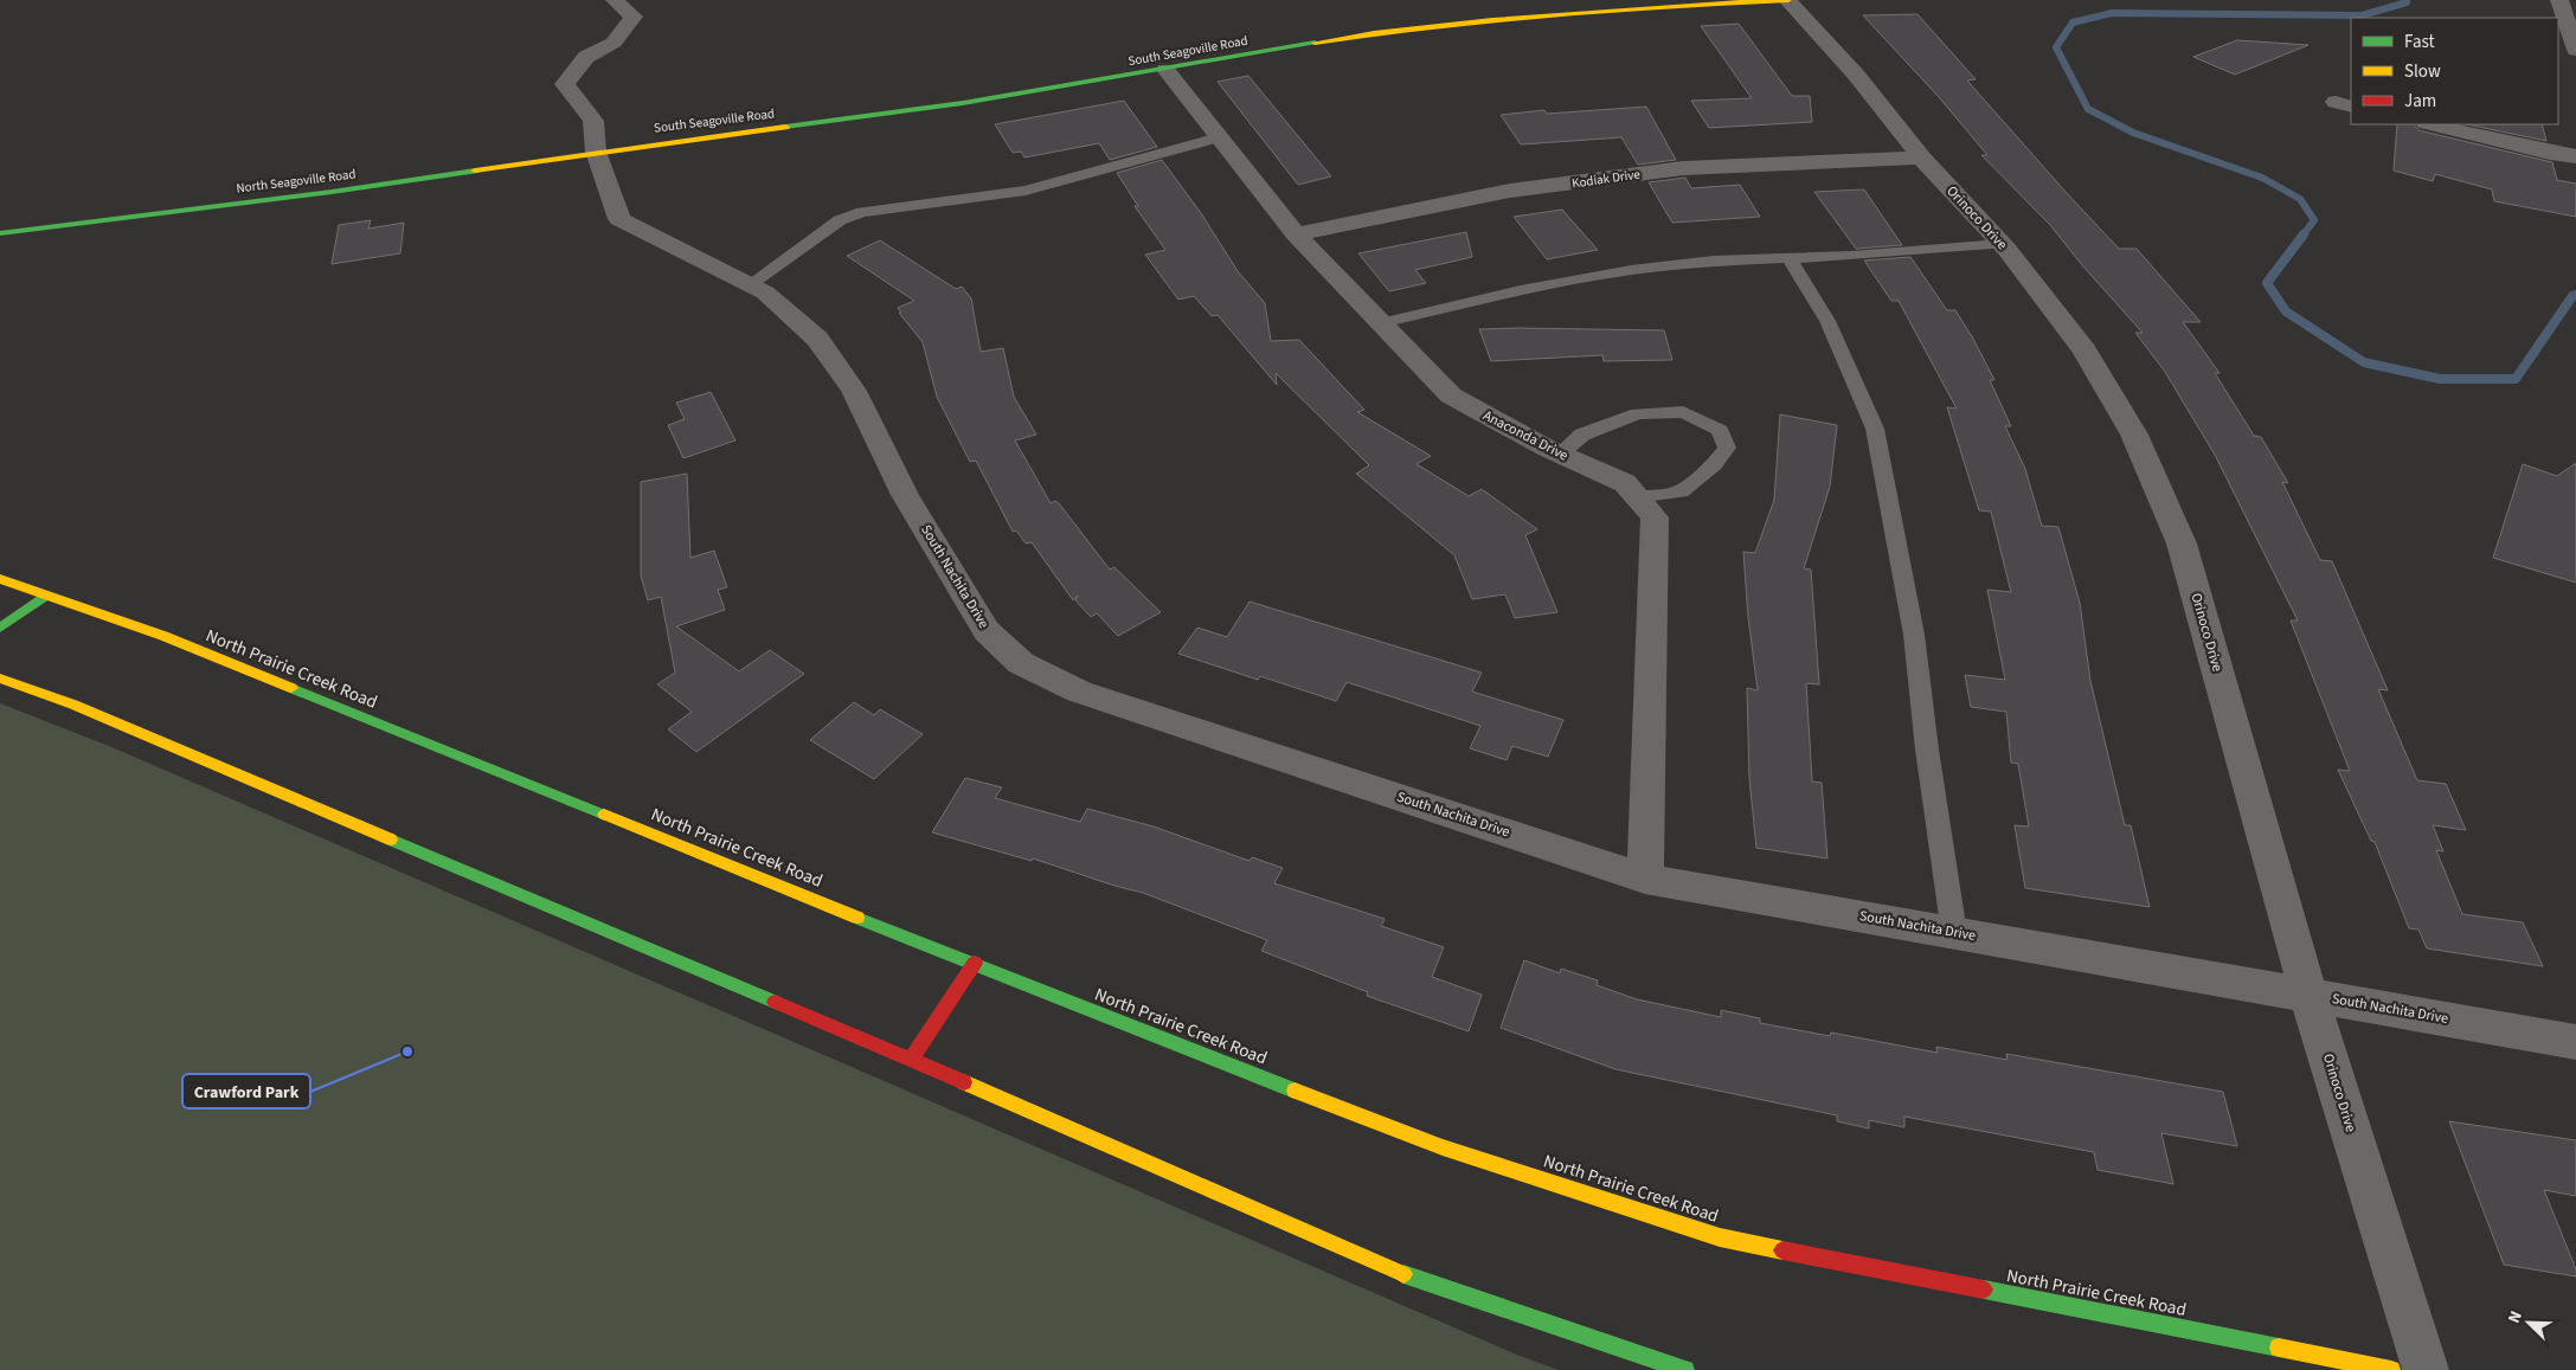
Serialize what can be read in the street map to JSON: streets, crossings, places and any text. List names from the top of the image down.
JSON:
{
  "streets": {
    "main road": ["South Seagoville Road", "North Seagoville Road", "North Prairie Creek Road"],
    "street": [
      "Kodiak Drive",
      "Orinoco Drive",
      "Anaconda Drive",
      "South Nachita Drive"
    ]
  },
  "crossings": [
    ["South Seagoville Road", "North Seagoville Road"],
    ["South Seagoville Road", "Orinoco Drive"],
    ["South Seagoville Road", "Anaconda Drive"],
    ["South Seagoville Road", "South Nachita Drive"],
    ["Kodiak Drive", "Orinoco Drive"],
    ["Kodiak Drive", "Anaconda Drive"],
    ["North Seagoville Road", "South Nachita Drive"],
    ["Orinoco Drive", "South Nachita Drive"],
    ["Anaconda Drive", "South Nachita Drive"]
  ],
  "places": ["Crawford Park"],
  "legend": ["Fast", "Slow", "Jam"],
  "north": "top left"
}
